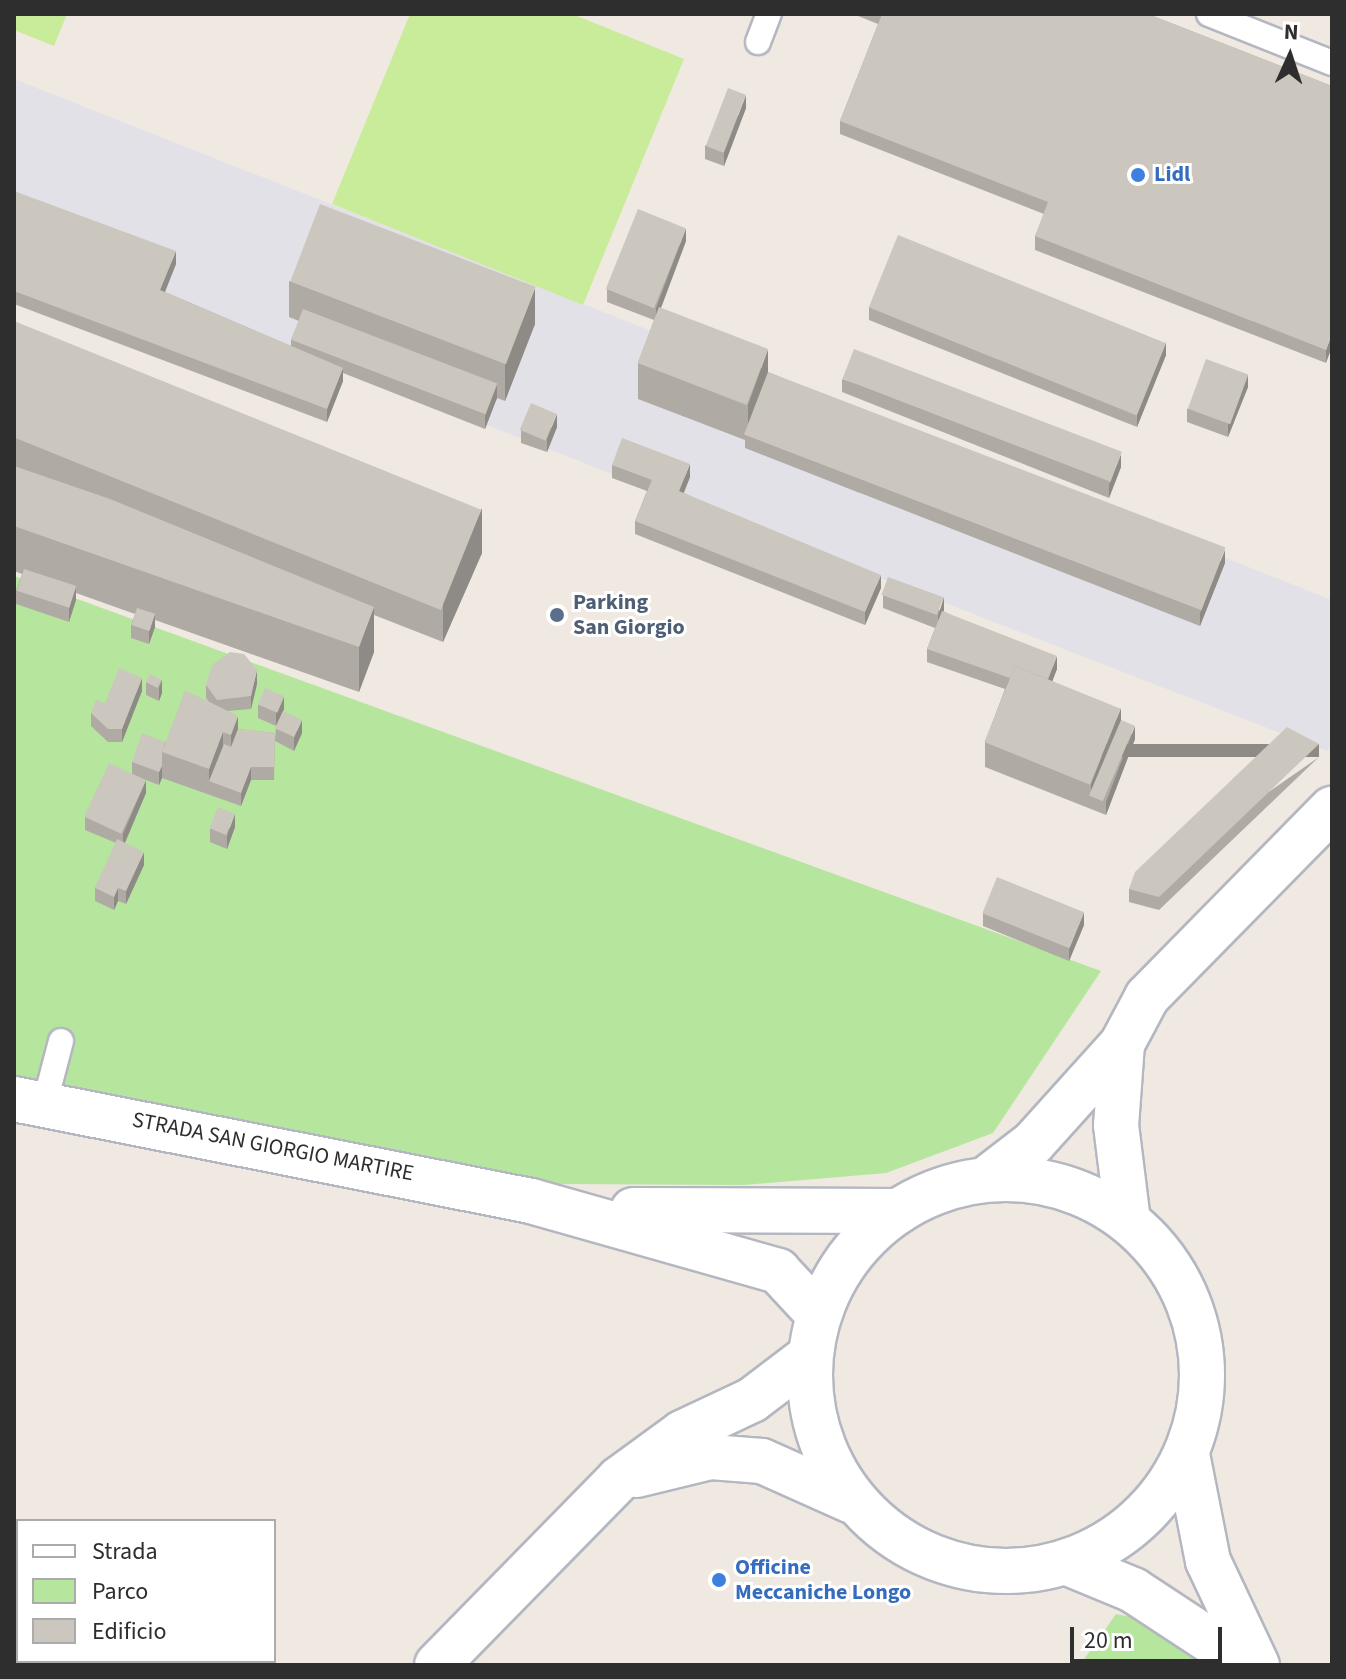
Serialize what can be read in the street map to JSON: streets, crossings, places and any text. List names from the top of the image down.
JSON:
{
  "streets": {
    "street": ["STRADA SAN GIORGIO MARTIRE"]
  },
  "places": ["Lidl", "Parking San Giorgio", "Officine Meccaniche Longo"],
  "legend": ["Strada", "Parco", "Edificio"],
  "scale_bar": "20 m",
  "north": "top"
}
